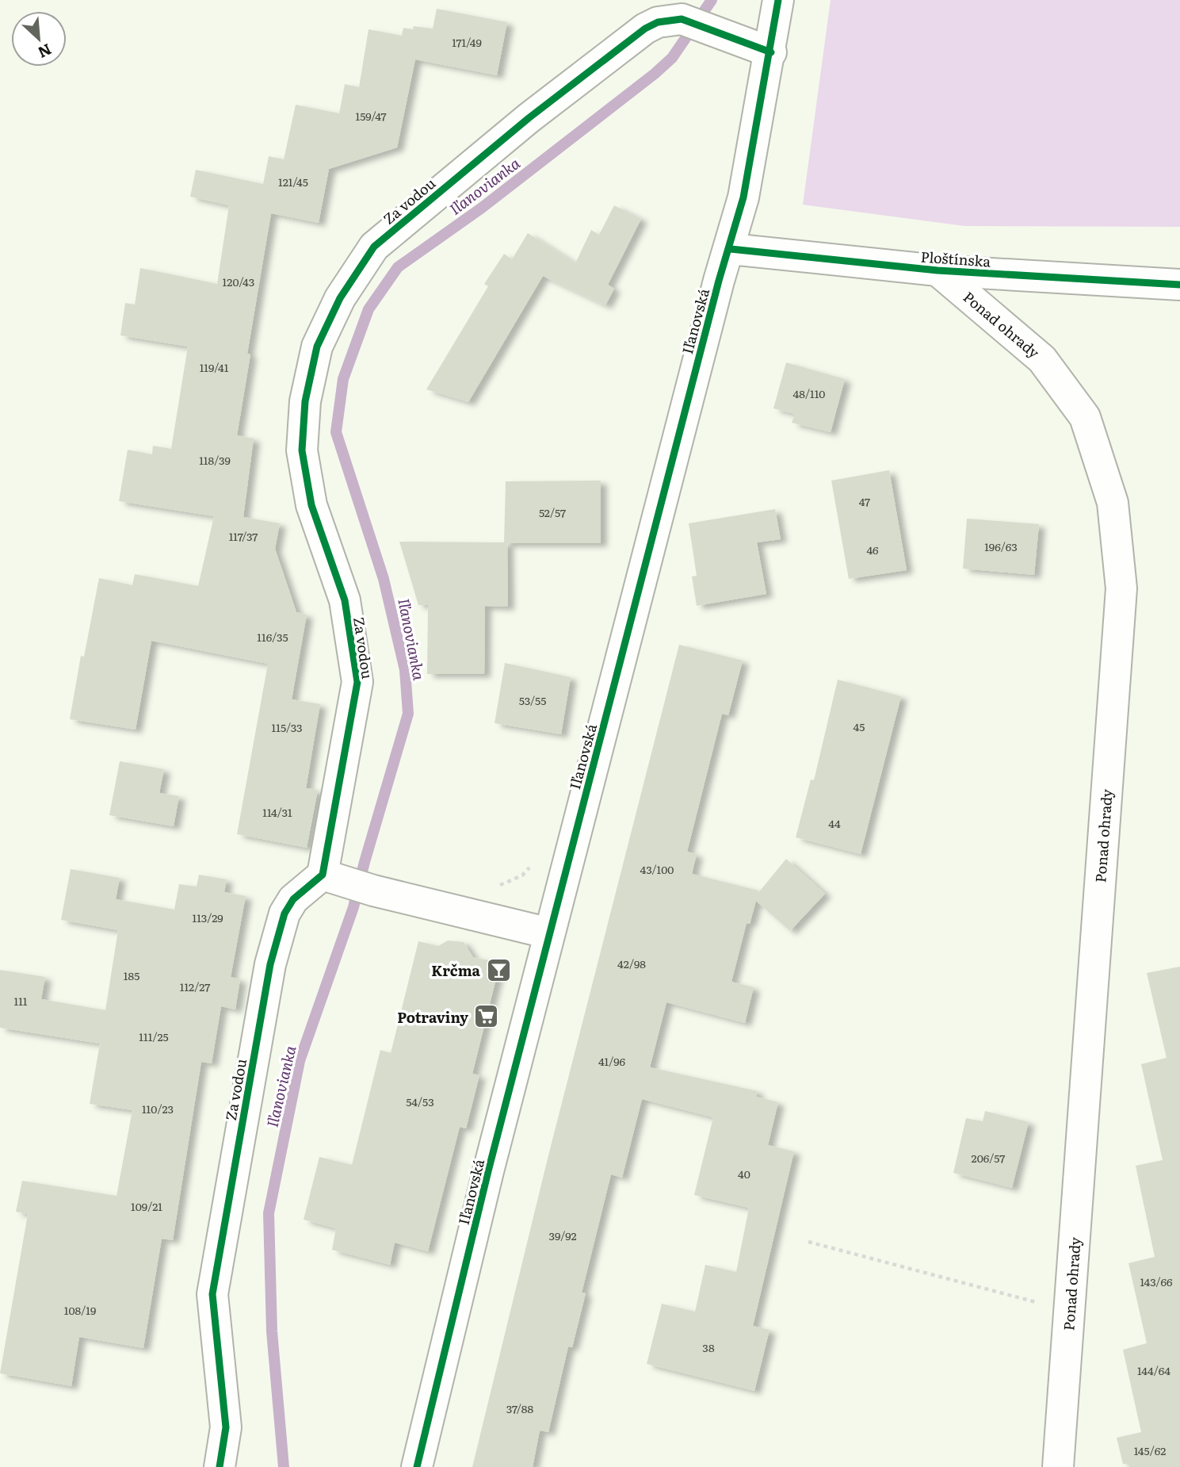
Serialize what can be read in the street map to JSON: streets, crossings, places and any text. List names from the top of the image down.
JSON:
{
  "streets": {
    "street": [
      "Za vodou",
      "Ploštínska",
      "Iľanovská",
      "Ponad ohrady"
    ]
  },
  "crossings": [
    ["Za vodou", "Iľanovská"],
    ["Ploštínska", "Iľanovská"],
    ["Ploštínska", "Ponad ohrady"]
  ],
  "water": ["Iľanovianka"],
  "places": {
    "bar": ["Krčma"],
    "supermarket": ["Potraviny"]
  },
  "house_numbers": [
    "171/49",
    "159/47",
    "121/45",
    "120/43",
    "119/41",
    "48/110",
    "118/39",
    "47",
    "52/57",
    "117/37",
    "196/63",
    "46",
    "116/35",
    "53/55",
    "45",
    "115/33",
    "114/31",
    "44",
    "43/100",
    "113/29",
    "42/98",
    "185",
    "112/27",
    "111",
    "111/25",
    "41/96",
    "54/53",
    "110/23",
    "206/57",
    "40",
    "109/21",
    "39/92",
    "143/66",
    "108/19",
    "38",
    "144/64",
    "37/88",
    "145/62"
  ],
  "north": "bottom right"
}
